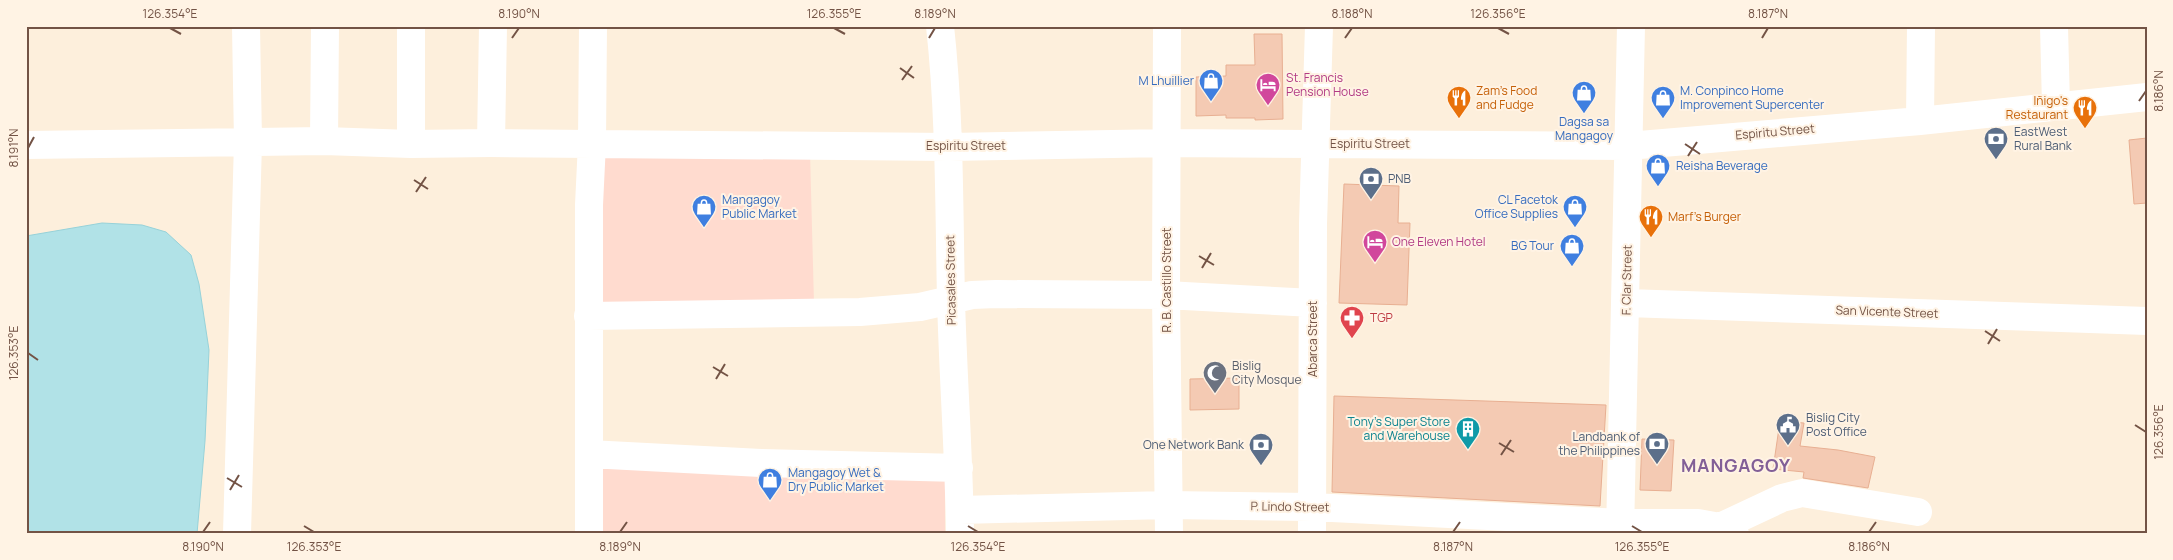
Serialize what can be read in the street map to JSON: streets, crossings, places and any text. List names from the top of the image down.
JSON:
{
  "streets": {
    "street": [
      "Espiritu Street",
      "Picasales Street",
      "R. B. Castillo Street",
      "F. Clar Street",
      "San Vicente Street",
      "Abarca Street",
      "P. Lindo Street"
    ]
  },
  "crossings": [
    ["Espiritu Street", "Picasales Street"],
    ["Espiritu Street", "R. B. Castillo Street"],
    ["Espiritu Street", "F. Clar Street"],
    ["Espiritu Street", "Abarca Street"],
    ["Picasales Street", "P. Lindo Street"],
    ["R. B. Castillo Street", "P. Lindo Street"],
    ["F. Clar Street", "San Vicente Street"],
    ["F. Clar Street", "P. Lindo Street"],
    ["Abarca Street", "P. Lindo Street"]
  ],
  "districts": ["MANGAGOY"],
  "places": {
    "shop": [
      "M Lhuillier",
      "Dagsa sa Mangagoy",
      "M. Conpinco Home Improvement Supercenter",
      "Reisha Beverage",
      "Mangagoy Public Market",
      "CL Facetok Office Supplies",
      "BG Tour",
      "Mangagoy Wet & Dry Public Market"
    ],
    "hotel": ["St. Francis Pension House", "One Eleven Hotel"],
    "restaurant": ["Zam's Food and Fudge", "Iñigo's Restaurant", "Marf's Burger"],
    "bank": [
      "EastWest Rural Bank",
      "PNB",
      "Landbank of the Philippines",
      "One Network Bank"
    ],
    "pharmacy": ["TGP"],
    "mosque": ["Bislig City Mosque"],
    "public building": ["Bislig City Post Office"],
    "building": ["Tony's Super Store and Warehouse"]
  },
  "coordinates": [
    "126.354°E",
    "8.190°N",
    "126.355°E",
    "8.189°N",
    "8.188°N",
    "126.356°E",
    "8.187°N",
    "8.186°N",
    "8.191°N",
    "126.353°E"
  ]
}
